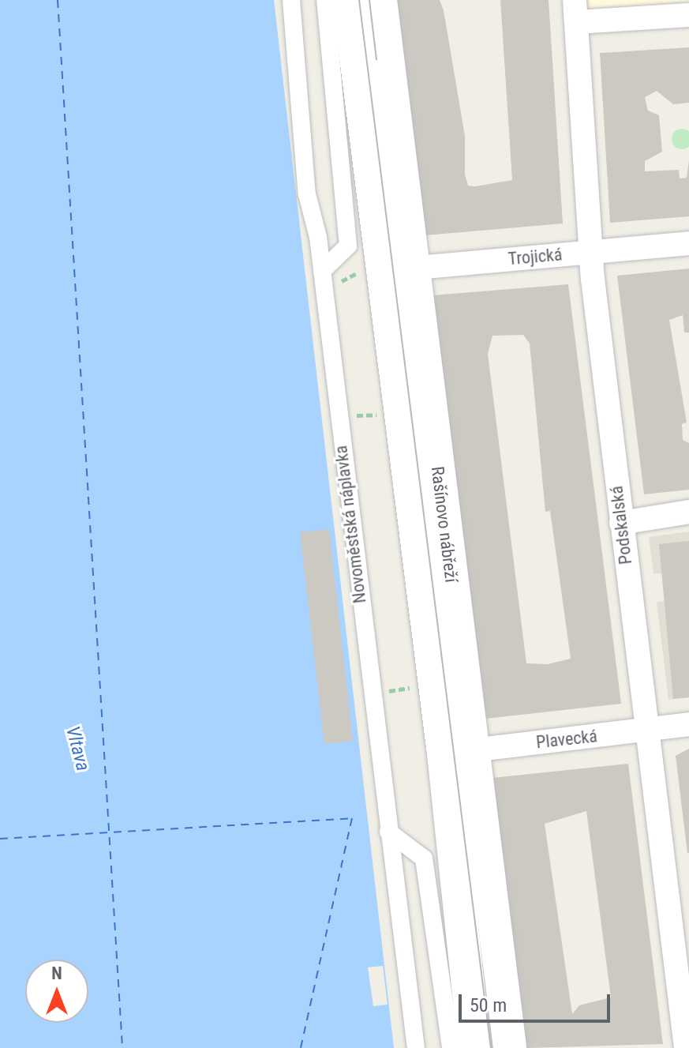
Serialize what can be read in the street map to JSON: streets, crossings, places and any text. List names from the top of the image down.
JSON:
{
  "streets": {
    "main road": ["Rašínovo nábřeží"],
    "street": [
      "Trojická",
      "Novoměstská náplavka",
      "Podskalská",
      "Plavecká"
    ]
  },
  "crossings": [
    ["Trojická", "Rašínovo nábřeží"],
    ["Trojická", "Podskalská"],
    ["Rašínovo nábřeží", "Plavecká"],
    ["Podskalská", "Plavecká"]
  ],
  "water": ["Vltava"],
  "scale_bar": "50 m",
  "north": "top"
}
